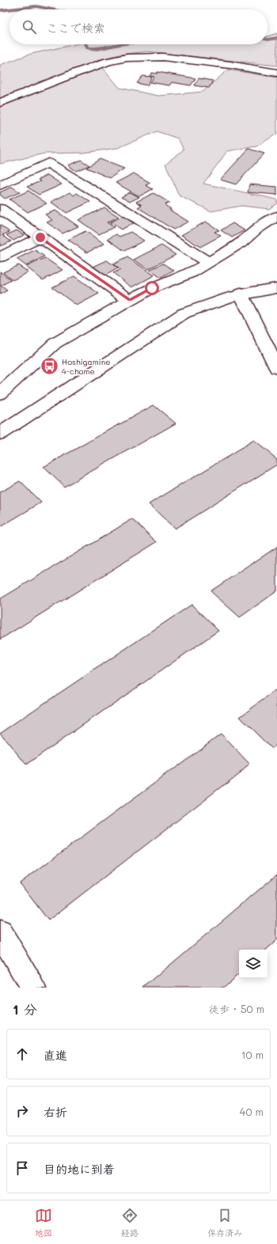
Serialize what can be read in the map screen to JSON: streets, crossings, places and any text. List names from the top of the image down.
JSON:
{
  "places": {
    "bus stop": ["Hoshigamine 4-chome"]
  },
  "page": {
    "search": "ここで検索",
    "heading": ["1 分", "徒歩 · 50 m"],
    "list": [
      ["直進", "10 m"],
      ["右折", "40 m"],
      "目的地に到着"
    ],
    "nav": ["地図", "経路", "保存済み"]
  }
}
